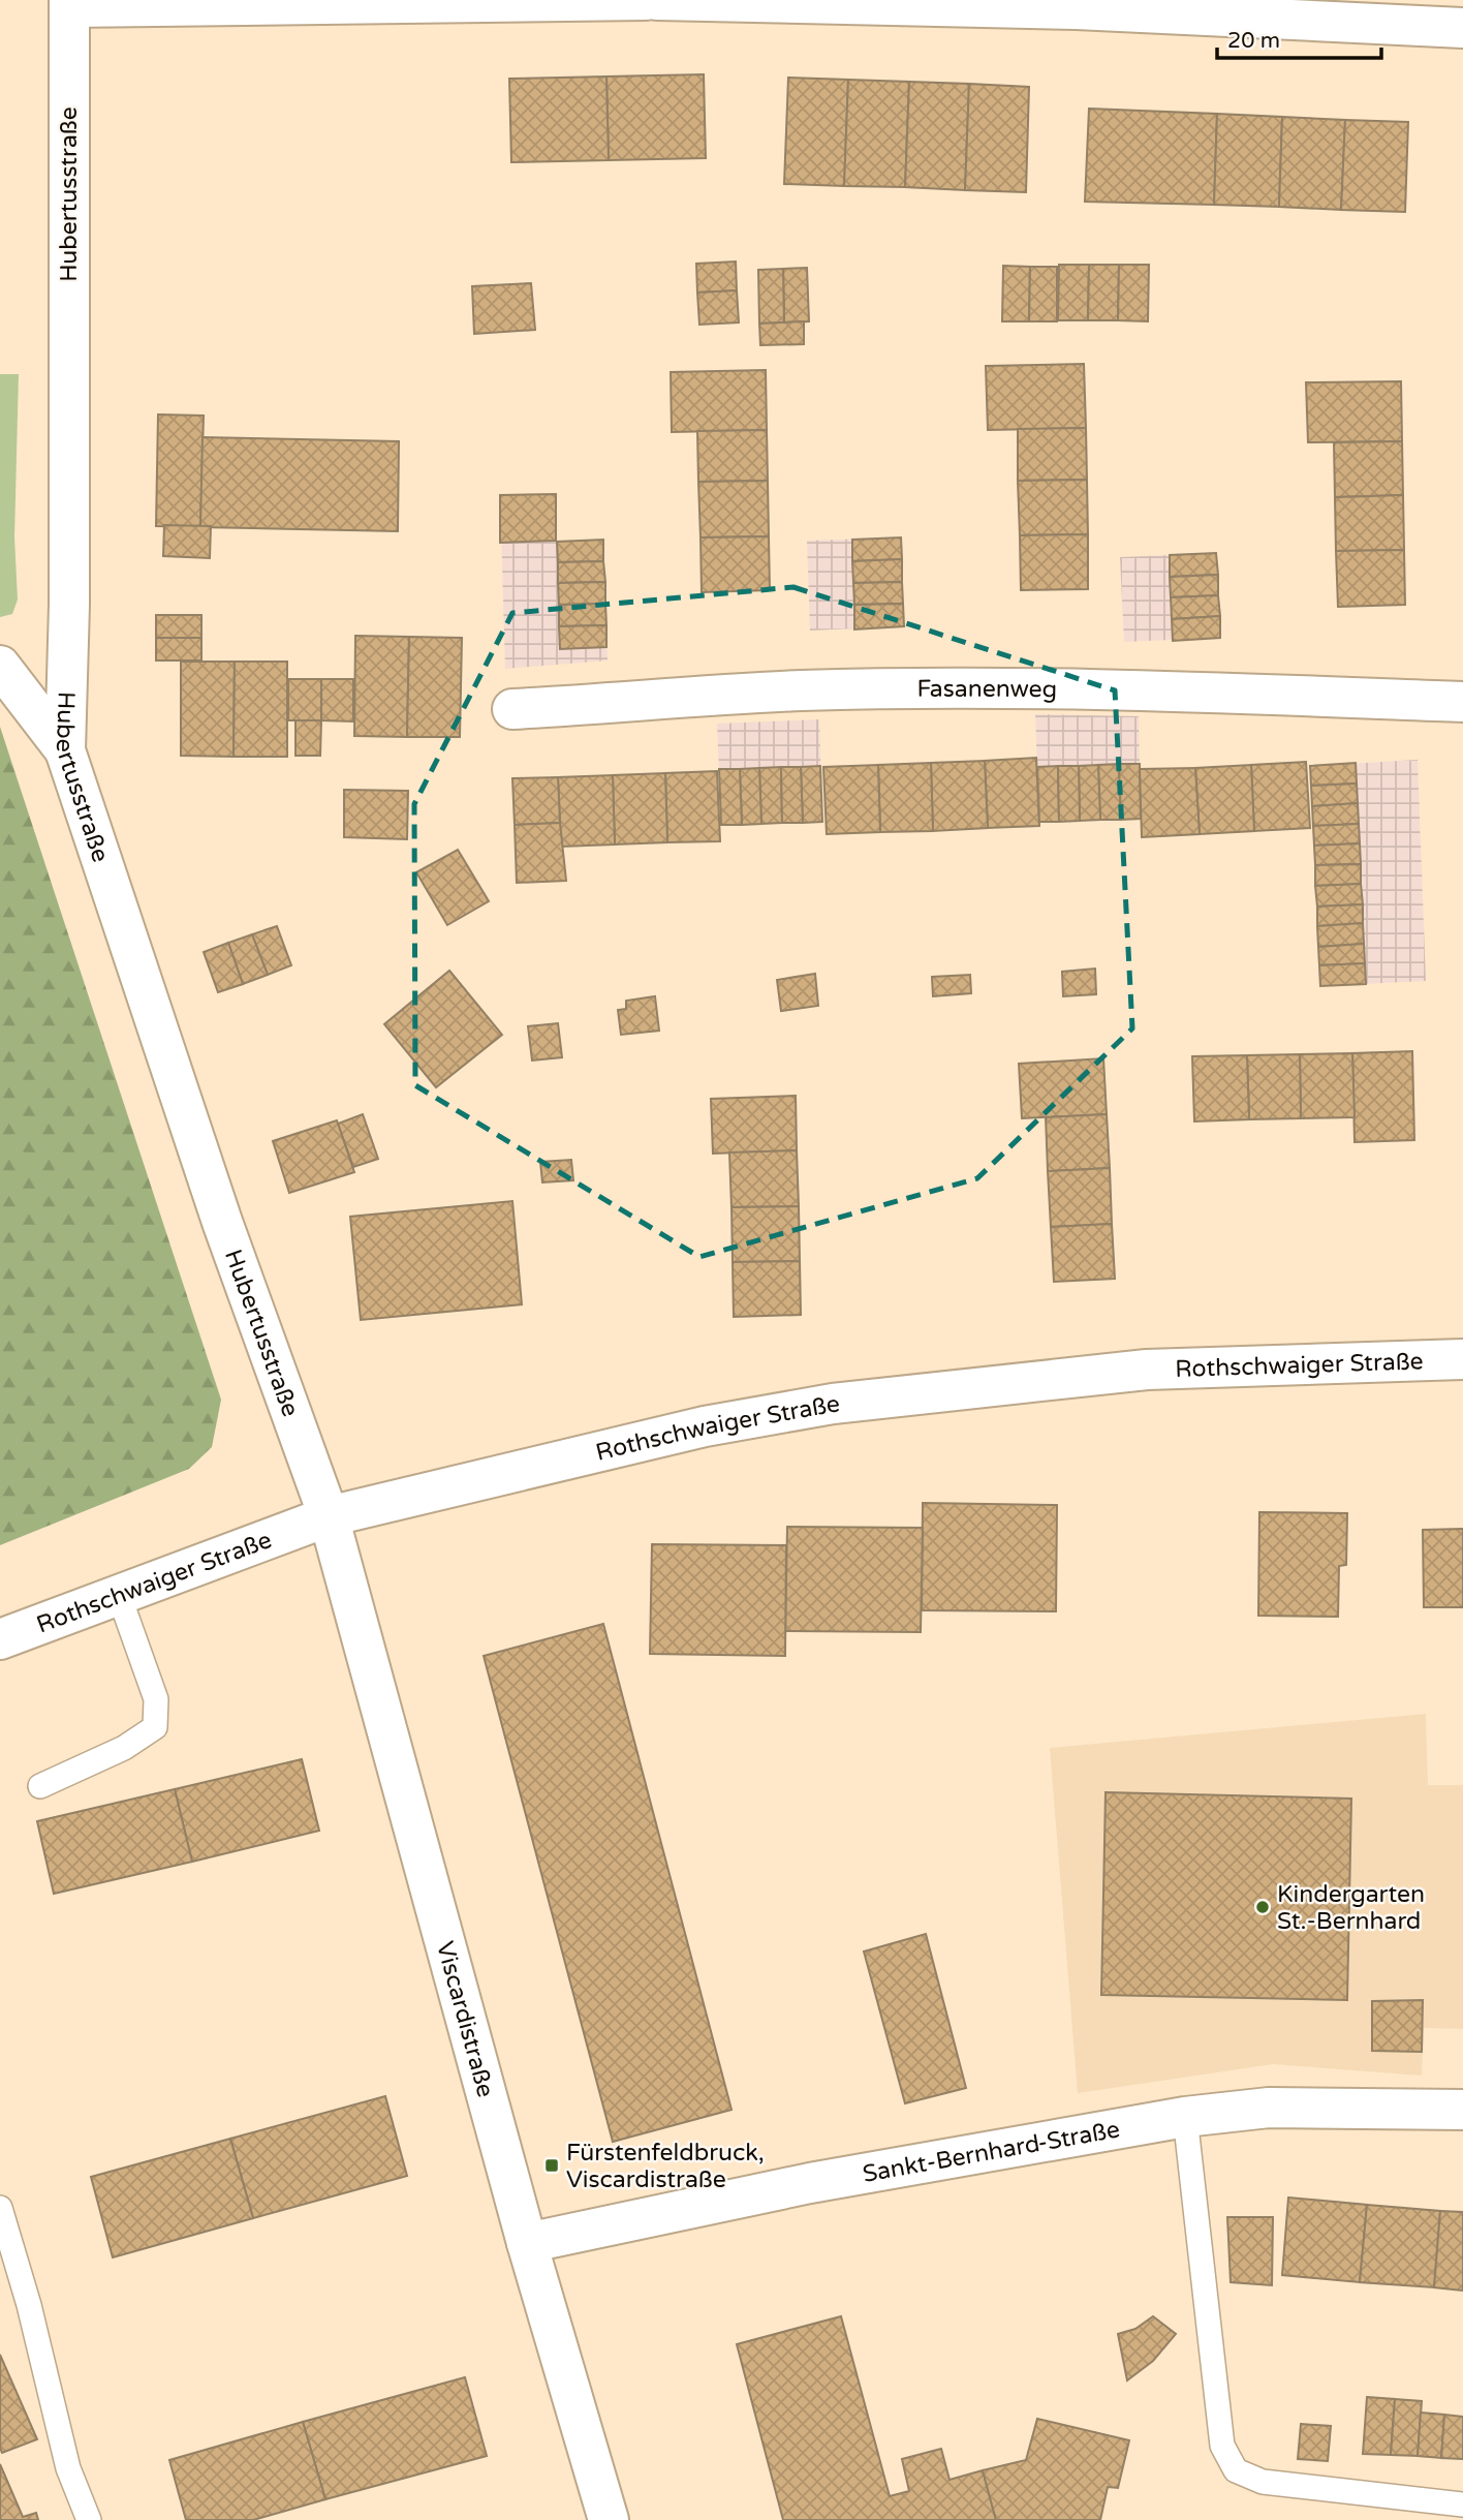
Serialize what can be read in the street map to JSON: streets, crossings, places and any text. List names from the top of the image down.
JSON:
{
  "streets": {
    "street": [
      "Hubertusstraße",
      "Fasanenweg",
      "Rothschwaiger Straße",
      "Viscardistraße",
      "Sankt-Bernhard-Straße"
    ]
  },
  "crossings": [
    ["Hubertusstraße", "Rothschwaiger Straße"],
    ["Hubertusstraße", "Viscardistraße"],
    ["Rothschwaiger Straße", "Viscardistraße"],
    ["Viscardistraße", "Sankt-Bernhard-Straße"]
  ],
  "places": {
    "other": ["Kindergarten St.-Bernhard"],
    "transit": ["Fürstenfeldbruck, Viscardistraße"]
  },
  "scale_bar": "20 m"
}
